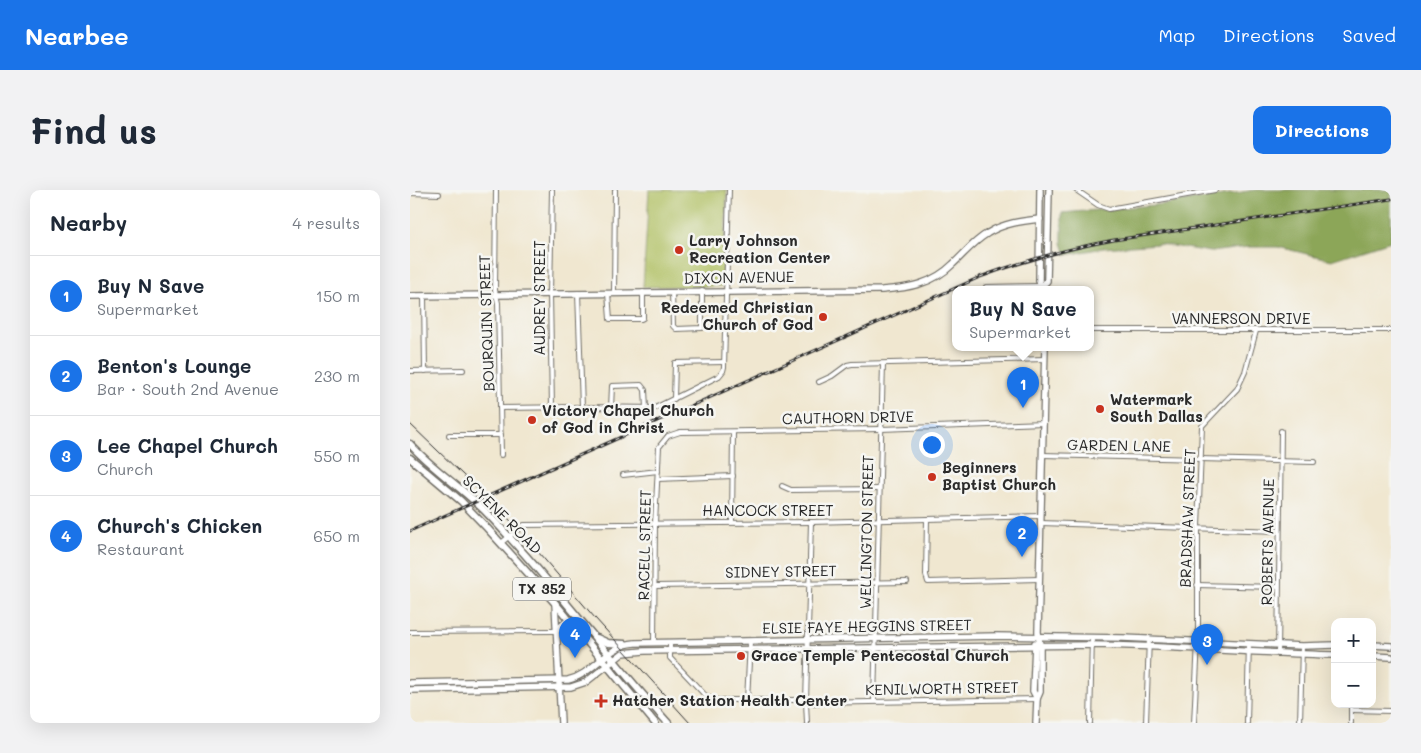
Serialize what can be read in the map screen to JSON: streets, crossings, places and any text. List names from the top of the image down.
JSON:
{
  "streets": {
    "main road": [
      "DIXON AVENUE",
      "SCYENE ROAD",
      "TX 352",
      "ELSIE FAYE HEGGINS STREET"
    ],
    "street": [
      "AUDREY STREET",
      "VANNERSON DRIVE",
      "BOURQUIN STREET",
      "CAUTHORN DRIVE",
      "GARDEN LANE",
      "HANCOCK STREET",
      "BRADSHAW STREET",
      "WELLINGTON STREET",
      "ROBERTS AVENUE",
      "RACELL STREET",
      "SIDNEY STREET",
      "KENILWORTH STREET"
    ]
  },
  "crossings": [
    ["DIXON AVENUE", "AUDREY STREET"],
    ["DIXON AVENUE", "BOURQUIN STREET"],
    ["VANNERSON DRIVE", "BRADSHAW STREET"],
    ["CAUTHORN DRIVE", "WELLINGTON STREET"],
    ["CAUTHORN DRIVE", "RACELL STREET"],
    ["GARDEN LANE", "BRADSHAW STREET"],
    ["GARDEN LANE", "ROBERTS AVENUE"],
    ["HANCOCK STREET", "SCYENE ROAD"],
    ["HANCOCK STREET", "WELLINGTON STREET"],
    ["HANCOCK STREET", "RACELL STREET"],
    ["SCYENE ROAD", "ELSIE FAYE HEGGINS STREET"],
    ["BRADSHAW STREET", "ELSIE FAYE HEGGINS STREET"],
    ["WELLINGTON STREET", "SIDNEY STREET"],
    ["WELLINGTON STREET", "ELSIE FAYE HEGGINS STREET"],
    ["WELLINGTON STREET", "KENILWORTH STREET"],
    ["ROBERTS AVENUE", "ELSIE FAYE HEGGINS STREET"],
    ["RACELL STREET", "SIDNEY STREET"],
    ["RACELL STREET", "ELSIE FAYE HEGGINS STREET"],
    ["ELSIE FAYE HEGGINS STREET", "KENILWORTH STREET"]
  ],
  "places": {
    "other": [
      "Larry Johnson Recreation Center",
      "Redeemed Christian Church of God",
      "Watermark South Dallas",
      "Victory Chapel Church of God in Christ",
      "Beginners Baptist Church",
      "Grace Temple Pentecostal Church"
    ],
    "health": ["Hatcher Station Health Center"]
  },
  "page": {
    "header": "Nearbee",
    "nav": ["Map", "Directions", "Saved"],
    "buttons": "Directions",
    "title": "Find us",
    "heading": ["Nearby", "4 results"],
    "list": [
      {
        "mark": "1",
        "name": "Buy N Save",
        "note": "Supermarket",
        "value": "150 m"
      },
      {
        "mark": "2",
        "name": "Benton's Lounge",
        "note": "Bar · South 2nd Avenue",
        "value": "230 m"
      },
      {
        "mark": "3",
        "name": "Lee Chapel Church",
        "note": "Church",
        "value": "550 m"
      },
      {
        "mark": "4",
        "name": "Church's Chicken",
        "note": "Restaurant",
        "value": "650 m"
      }
    ],
    "popup": ["Buy N Save", "Supermarket"],
    "pins": [
      "1",
      "2",
      "4",
      "3"
    ],
    "map_buttons": ["+", "−"]
  }
}
